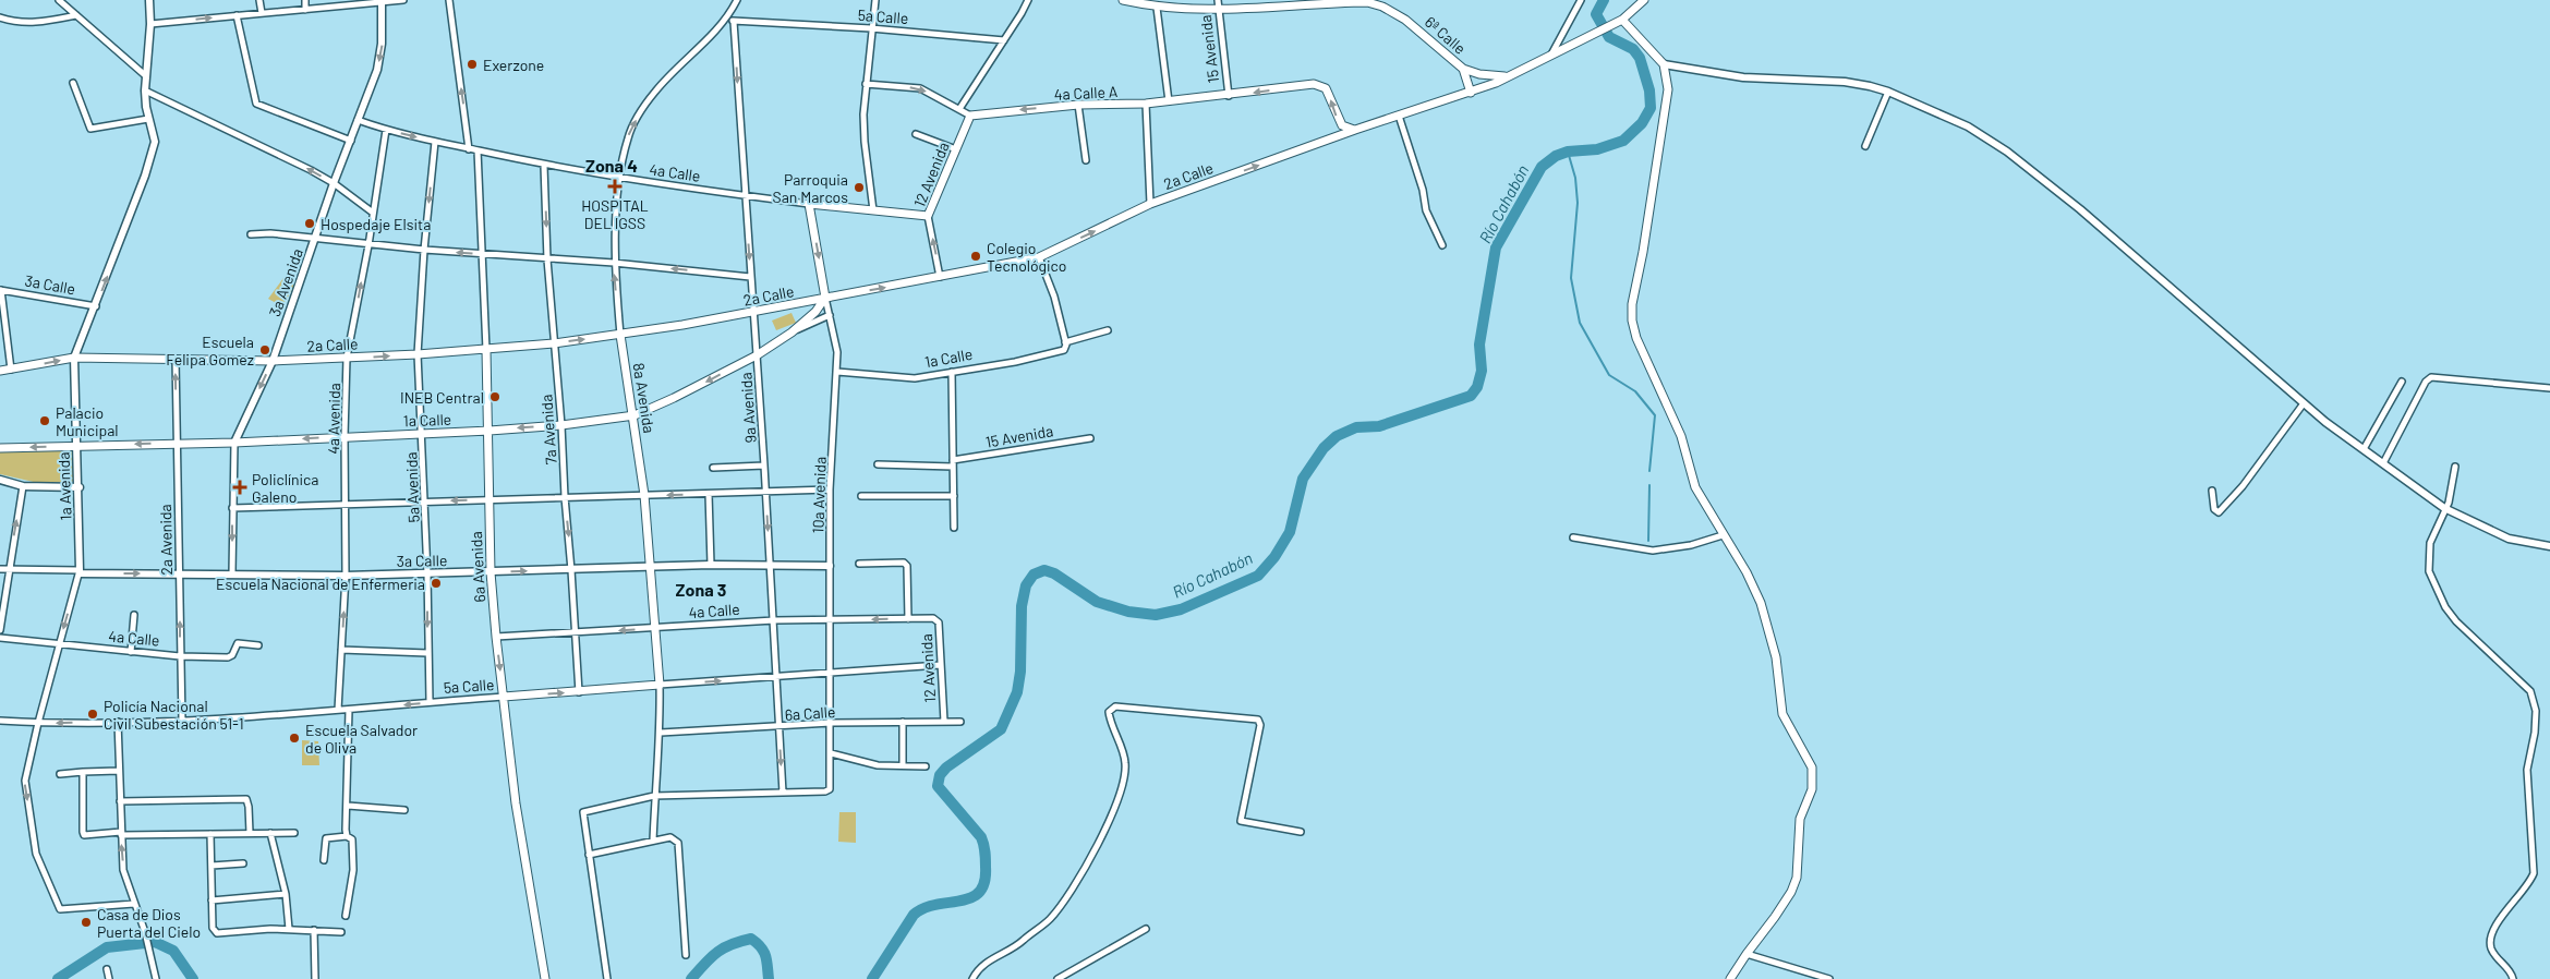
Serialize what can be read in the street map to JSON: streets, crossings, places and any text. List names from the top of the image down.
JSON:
{
  "streets": {
    "main road": [
      "5a Calle",
      "6ª Calle",
      "4a Calle A",
      "4a Calle",
      "12 Avenida",
      "2a Calle",
      "1a Calle",
      "8a Avenida",
      "10a Avenida",
      "6a Avenida"
    ],
    "street": [
      "15 Avenida",
      "3a Avenida",
      "3a Calle",
      "9a Avenida",
      "4a Avenida",
      "7a Avenida",
      "1a Avenida",
      "5a Avenida",
      "2a Avenida",
      "6a Calle"
    ]
  },
  "crossings": [
    ["5a Calle", "12 Avenida"],
    ["5a Calle", "8a Avenida"],
    ["5a Calle", "9a Avenida"],
    ["5a Calle", "4a Avenida"],
    ["5a Calle", "7a Avenida"],
    ["5a Calle", "1a Avenida"],
    ["5a Calle", "5a Avenida"],
    ["5a Calle", "10a Avenida"],
    ["5a Calle", "2a Avenida"],
    ["5a Calle", "6a Avenida"],
    ["6ª Calle", "15 Avenida"],
    ["6ª Calle", "2a Calle"],
    ["15 Avenida", "4a Calle A"],
    ["4a Calle A", "12 Avenida"],
    ["4a Calle A", "2a Calle"],
    ["4a Calle", "12 Avenida"],
    ["4a Calle", "3a Avenida"],
    ["4a Calle", "8a Avenida"],
    ["4a Calle", "9a Avenida"],
    ["4a Calle", "4a Avenida"],
    ["4a Calle", "7a Avenida"],
    ["4a Calle", "1a Avenida"],
    ["4a Calle", "5a Avenida"],
    ["4a Calle", "10a Avenida"],
    ["4a Calle", "2a Avenida"],
    ["4a Calle", "6a Avenida"],
    ["12 Avenida", "2a Calle"],
    ["12 Avenida", "6a Calle"],
    ["2a Calle", "3a Avenida"],
    ["2a Calle", "8a Avenida"],
    ["2a Calle", "9a Avenida"],
    ["2a Calle", "4a Avenida"],
    ["2a Calle", "7a Avenida"],
    ["2a Calle", "1a Avenida"],
    ["2a Calle", "5a Avenida"],
    ["2a Calle", "10a Avenida"],
    ["2a Calle", "2a Avenida"],
    ["2a Calle", "6a Avenida"],
    ["3a Avenida", "3a Calle"],
    ["3a Avenida", "1a Calle"],
    ["3a Calle", "8a Avenida"],
    ["3a Calle", "9a Avenida"],
    ["3a Calle", "4a Avenida"],
    ["3a Calle", "7a Avenida"],
    ["3a Calle", "1a Avenida"],
    ["3a Calle", "5a Avenida"],
    ["3a Calle", "10a Avenida"],
    ["3a Calle", "2a Avenida"],
    ["3a Calle", "6a Avenida"],
    ["1a Calle", "8a Avenida"],
    ["1a Calle", "9a Avenida"],
    ["1a Calle", "4a Avenida"],
    ["1a Calle", "7a Avenida"],
    ["1a Calle", "1a Avenida"],
    ["1a Calle", "5a Avenida"],
    ["1a Calle", "10a Avenida"],
    ["1a Calle", "2a Avenida"],
    ["1a Calle", "6a Avenida"],
    ["8a Avenida", "6a Calle"],
    ["9a Avenida", "10a Avenida"],
    ["9a Avenida", "6a Calle"],
    ["10a Avenida", "6a Calle"]
  ],
  "one_way": [
    "4a Calle A",
    "2a Calle",
    "3a Avenida",
    "9a Avenida",
    "2a Avenida"
  ],
  "districts": ["Zona 4", "Zona 3"],
  "water": ["Río Cahabón"],
  "places": {
    "other": [
      "Exerzone",
      "Parroquia San Marcos",
      "Hospedaje Elsita",
      "Colegio Tecnológico",
      "Escuela Felipa Gomez",
      "INEB Central",
      "Palacio Municipal",
      "Escuela Nacional de Enfermeria",
      "Policía Nacional Civil Subestación 51-1",
      "Escuela Salvador de Oliva",
      "Casa de Dios Puerta del Cielo"
    ],
    "health": ["HOSPITAL DEL IGSS", "Policlínica Galeno"]
  }
}
